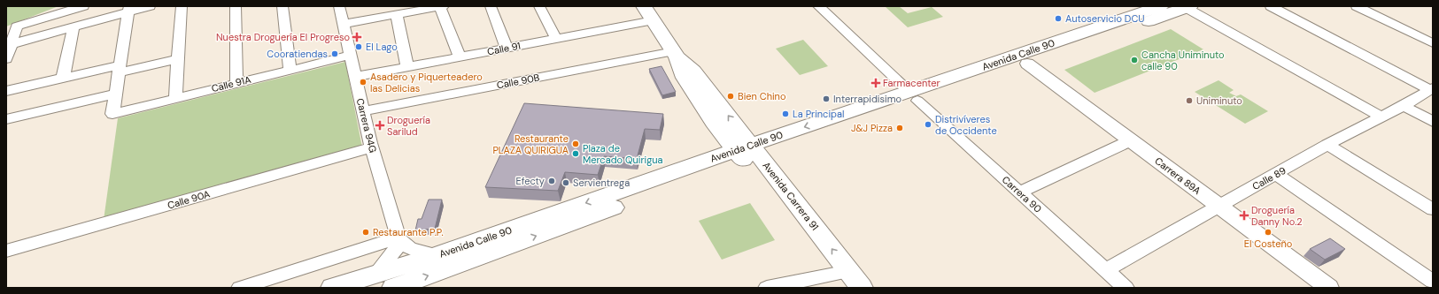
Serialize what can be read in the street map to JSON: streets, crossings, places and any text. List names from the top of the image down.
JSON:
{
  "streets": {
    "main road": ["Avenida Calle 90", "Avenida Carrera 91"],
    "street": [
      "Calle 91",
      "Calle 90B",
      "Calle 91A",
      "Carrera 94G",
      "Carrera 89A",
      "Calle 89",
      "Carrera 90",
      "Calle 90A"
    ]
  },
  "crossings": [
    ["Calle 91", "Carrera 94G"],
    ["Calle 91", "Avenida Carrera 91"],
    ["Avenida Calle 90", "Carrera 89A"],
    ["Avenida Calle 90", "Carrera 90"],
    ["Avenida Calle 90", "Avenida Carrera 91"],
    ["Calle 90B", "Carrera 94G"],
    ["Calle 90B", "Avenida Carrera 91"],
    ["Calle 91A", "Carrera 94G"],
    ["Carrera 94G", "Calle 90A"],
    ["Carrera 89A", "Calle 89"],
    ["Calle 89", "Carrera 90"]
  ],
  "places": {
    "other": [
      "Autoservicio DCU",
      "El Lago",
      "Cooratiendas",
      "Cancha Uniminuto calle 90",
      "Asadero y Piquerteadero las Delicias",
      "Bien Chino",
      "Interrapidisimo",
      "Uniminuto",
      "La Principal",
      "Distrivíveres de Occidente",
      "J&J Pizza",
      "Restaurante PLAZA QUIRIGUA",
      "Plaza de Mercado Quirigua",
      "Efecty",
      "Servientrega",
      "Restaurante P.P.",
      "El Costeño"
    ],
    "health": [
      "Nuestra Droguería El Progreso",
      "Farmacenter",
      "Droguería Sarilud",
      "Droguería Danny No.2"
    ]
  }
}
